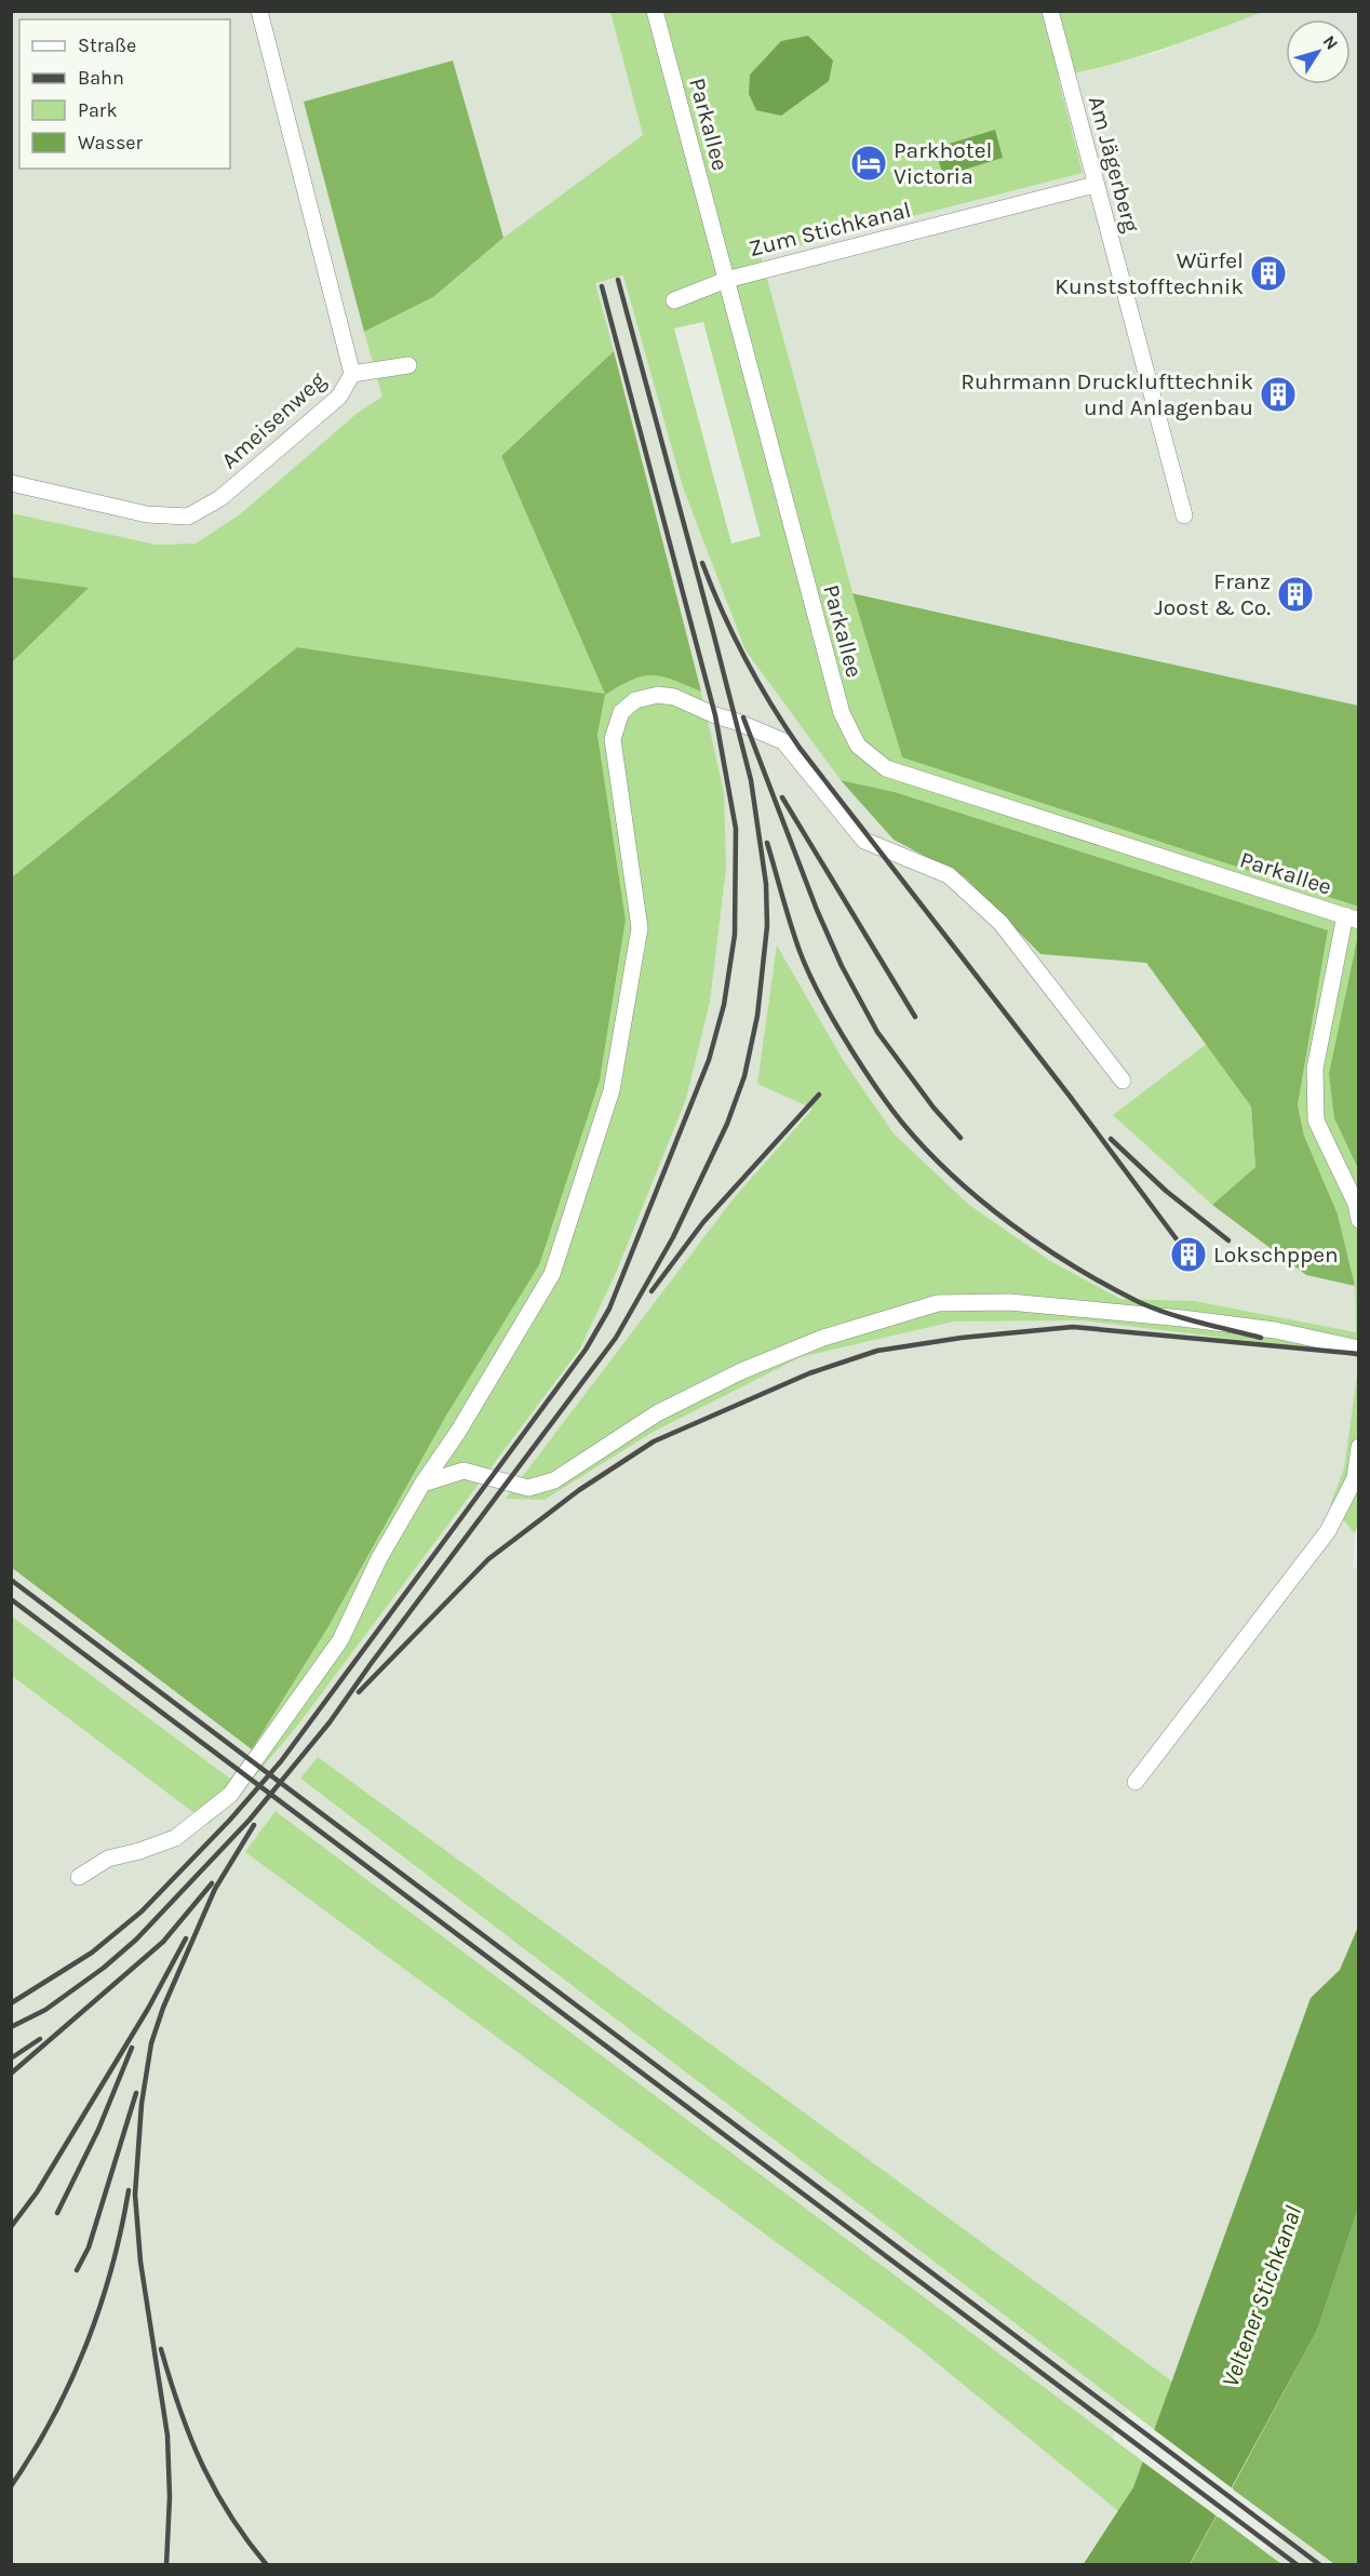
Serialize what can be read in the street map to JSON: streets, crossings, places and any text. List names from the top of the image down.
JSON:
{
  "streets": {
    "street": [
      "Parkallee",
      "Am Jägerberg",
      "Zum Stichkanal",
      "Ameisenweg"
    ]
  },
  "crossings": [
    ["Parkallee", "Zum Stichkanal"],
    ["Am Jägerberg", "Zum Stichkanal"]
  ],
  "water": ["Veltener Stichkanal"],
  "places": {
    "hotel": ["Parkhotel Victoria"],
    "building": [
      "Würfel Kunststofftechnik",
      "Ruhrmann Drucklufttechnik und Anlagenbau",
      "Franz Joost & Co.",
      "Lokschppen"
    ]
  },
  "legend": [
    "Straße",
    "Bahn",
    "Park",
    "Wasser"
  ],
  "north": "top right"
}
